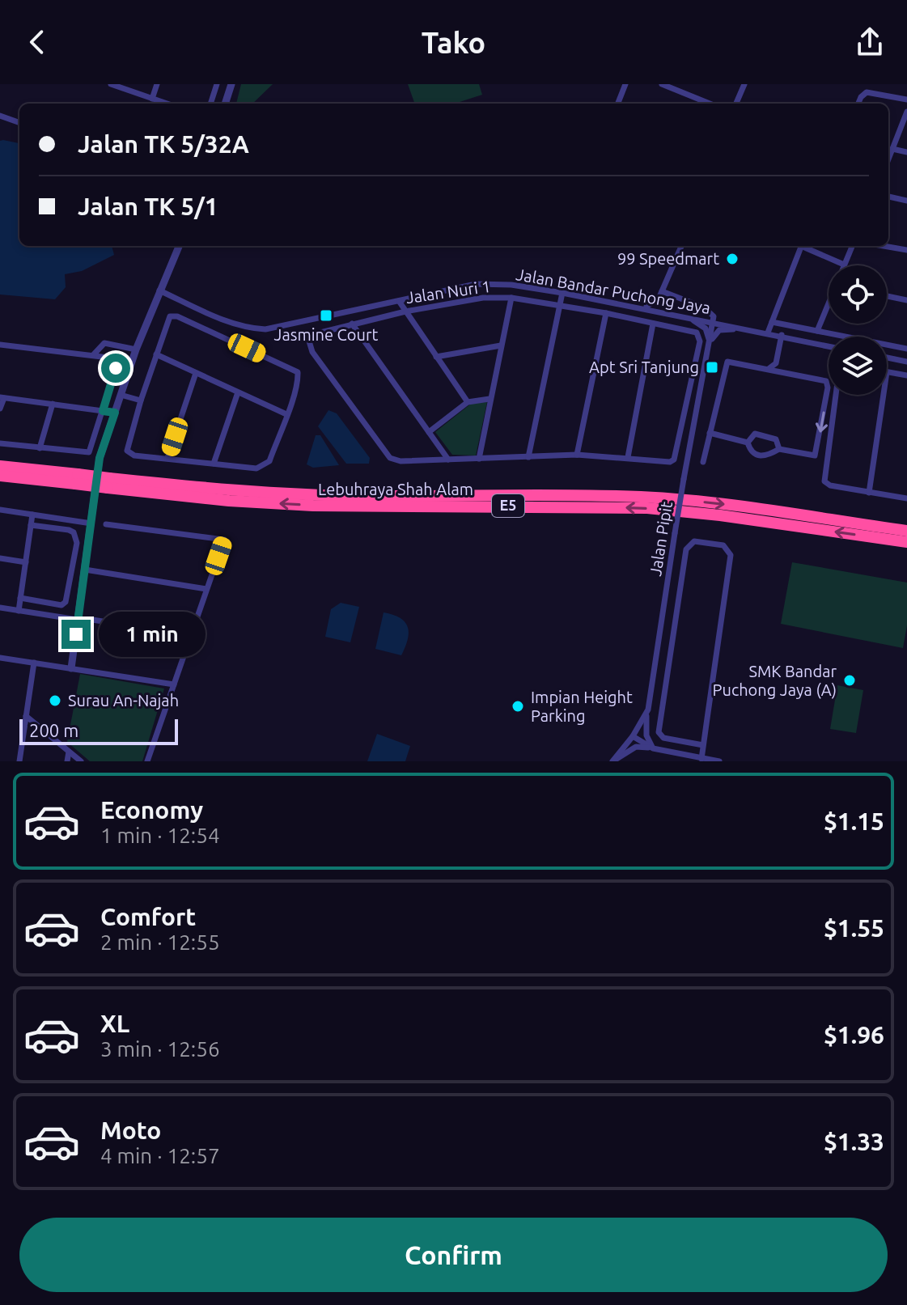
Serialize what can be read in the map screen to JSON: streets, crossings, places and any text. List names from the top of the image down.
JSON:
{
  "streets": {
    "highway": ["Lebuhraya Shah Alam", "E5"],
    "street": ["Jalan Bandar Puchong Jaya", "Jalan Nuri 1", "Jalan Pipit"]
  },
  "crossings": [
    ["Jalan Bandar Puchong Jaya", "Jalan Pipit"]
  ],
  "places": {
    "other": [
      "99 Speedmart",
      "SMK Bandar Puchong Jaya (A)",
      "Surau An-Najah",
      "Impian Height Parking"
    ],
    "transit": ["Jasmine Court", "Apt Sri Tanjung"]
  },
  "scale_bar": "200 m",
  "page": {
    "header": "Tako",
    "banner": ["Jalan TK 5/32A", "Jalan TK 5/1"],
    "bubble": "1 min",
    "scale": "200 m",
    "list": [
      {
        "name": "Economy",
        "note": "1 min · 12:54",
        "value": "$1.15"
      },
      {
        "name": "Comfort",
        "note": "2 min · 12:55",
        "value": "$1.55"
      },
      {
        "name": "XL",
        "note": "3 min · 12:56",
        "value": "$1.96"
      },
      {
        "name": "Moto",
        "note": "4 min · 12:57",
        "value": "$1.33"
      }
    ],
    "buttons": "Confirm"
  }
}
